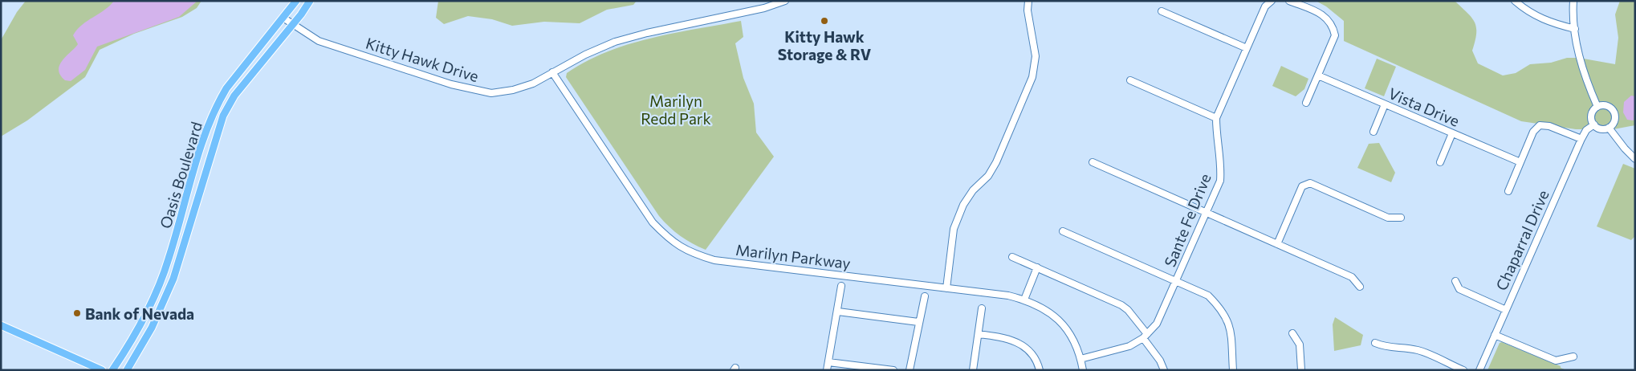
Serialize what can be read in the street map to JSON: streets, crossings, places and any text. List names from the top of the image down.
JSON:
{
  "streets": {
    "main road": ["Oasis Boulevard"],
    "street": [
      "Kitty Hawk Drive",
      "Vista Drive",
      "Sante Fe Drive",
      "Chaparral Drive",
      "Marilyn Parkway"
    ]
  },
  "crossings": [
    ["Kitty Hawk Drive", "Oasis Boulevard"],
    ["Kitty Hawk Drive", "Marilyn Parkway"],
    ["Sante Fe Drive", "Marilyn Parkway"]
  ],
  "parks": ["Marilyn Redd Park"],
  "places": ["Kitty Hawk Storage & RV", "Bank of Nevada"]
}
